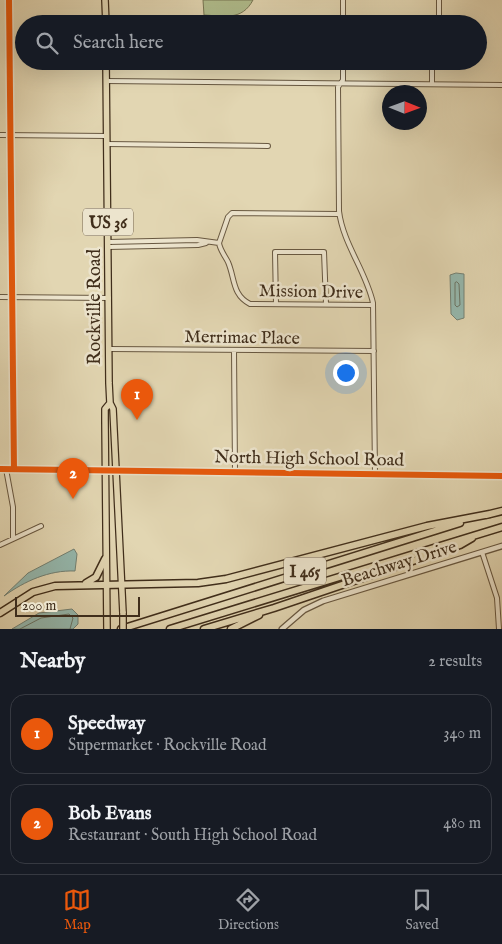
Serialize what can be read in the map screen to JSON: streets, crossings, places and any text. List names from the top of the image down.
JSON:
{
  "streets": {
    "highway": ["I 465"],
    "main road": ["US 36", "Rockville Road"],
    "street": [
      "Mission Drive",
      "Merrimac Place",
      "North High School Road",
      "Beachway Drive"
    ]
  },
  "crossings": [
    ["Rockville Road", "Merrimac Place"],
    ["Rockville Road", "North High School Road"],
    ["Rockville Road", "I 465"]
  ],
  "scale_bar": "200 m",
  "north": "right",
  "page": {
    "search": "Search here",
    "pins": ["1", "2"],
    "scale": "200 m",
    "heading": ["Nearby", "2 results"],
    "list": [
      {
        "mark": "1",
        "name": "Speedway",
        "note": "Supermarket · Rockville Road",
        "value": "340 m"
      },
      {
        "mark": "2",
        "name": "Bob Evans",
        "note": "Restaurant · South High School Road",
        "value": "480 m"
      }
    ],
    "nav": ["Map", "Directions", "Saved"]
  }
}
